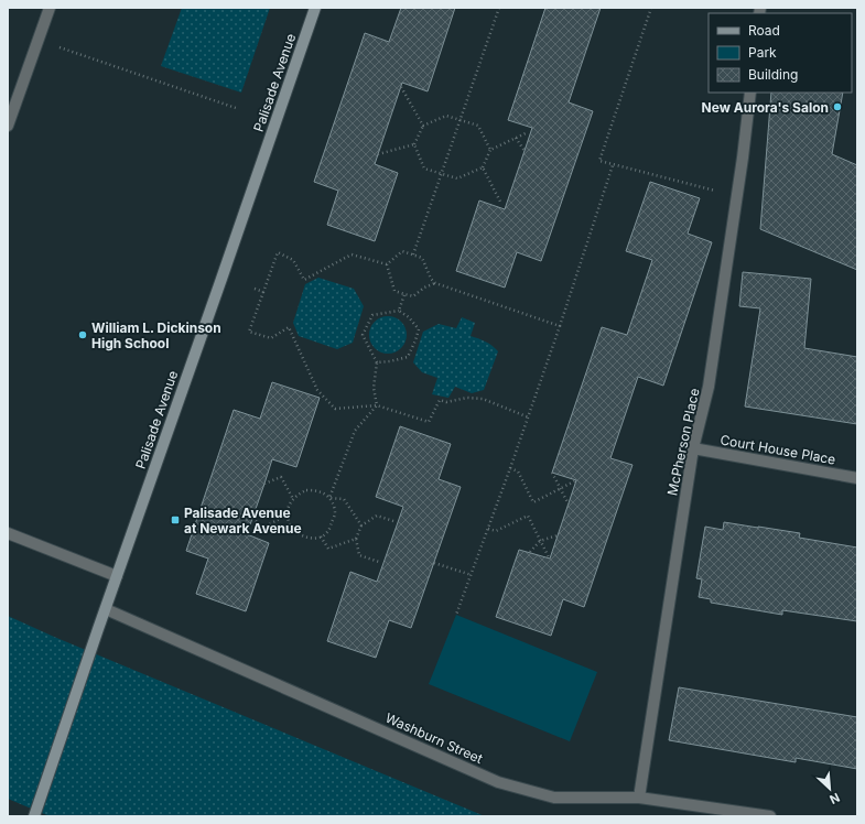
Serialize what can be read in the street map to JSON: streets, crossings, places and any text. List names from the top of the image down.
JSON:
{
  "streets": {
    "main road": ["Palisade Avenue"],
    "street": ["McPherson Place", "Court House Place", "Washburn Street"]
  },
  "crossings": [
    ["Palisade Avenue", "Washburn Street"],
    ["McPherson Place", "Court House Place"],
    ["McPherson Place", "Washburn Street"]
  ],
  "places": {
    "other": ["New Aurora's Salon", "William L. Dickinson High School"],
    "transit": ["Palisade Avenue at Newark Avenue"]
  },
  "legend": ["Road", "Park", "Building"],
  "north": "bottom right"
}
